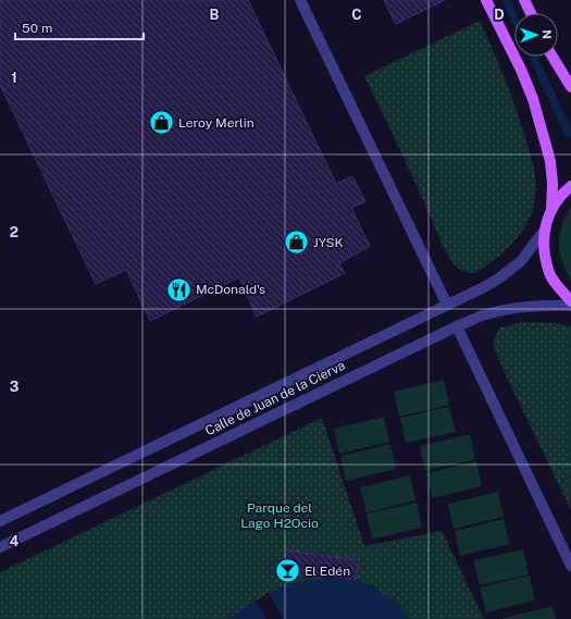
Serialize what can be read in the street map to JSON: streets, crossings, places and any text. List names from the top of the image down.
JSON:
{
  "streets": {
    "street": ["Calle de Juan de la Cierva"]
  },
  "parks": ["Parque del Lago H2Ocio"],
  "places": {
    "shop": ["Leroy Merlin", "JYSK"],
    "restaurant": ["McDonald's"],
    "bar": ["El Edén"]
  },
  "scale_bar": "50 m",
  "north": "right",
  "grid": {
    "columns": ["B", "C", "D"],
    "rows": [
      "1",
      "2",
      "3",
      "4"
    ]
  }
}
